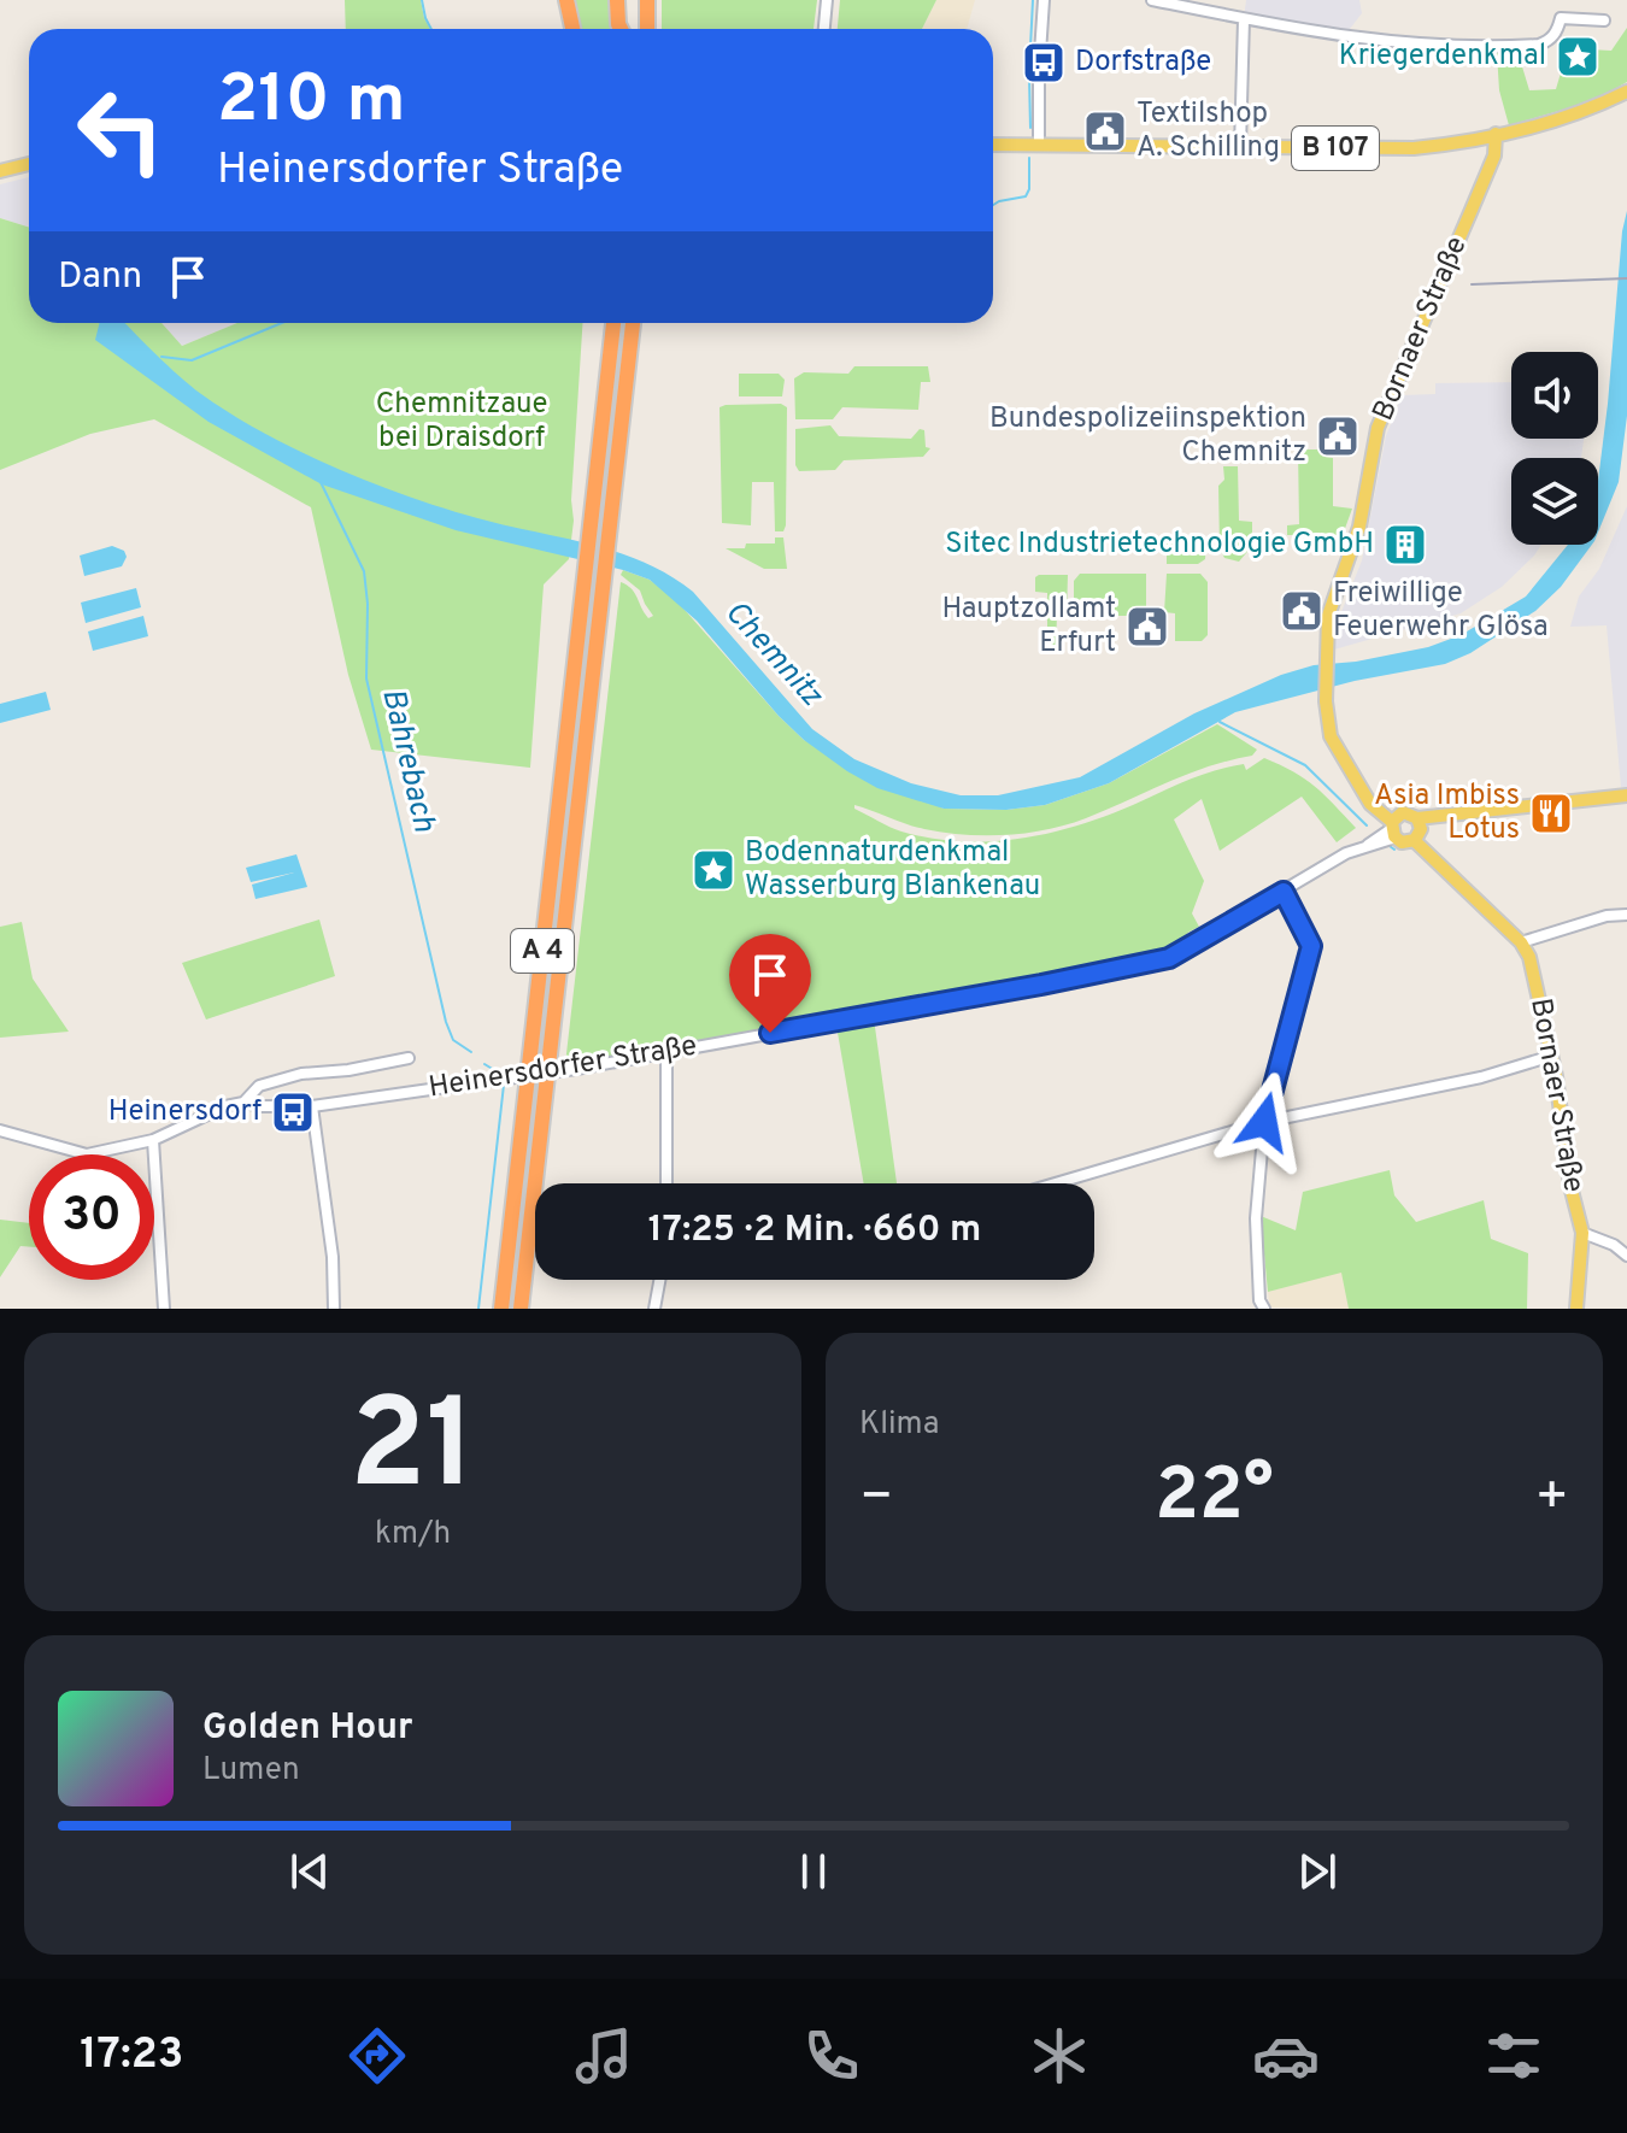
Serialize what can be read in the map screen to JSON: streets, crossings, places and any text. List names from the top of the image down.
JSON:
{
  "streets": {
    "highway": ["A 4"],
    "main road": ["B 107", "Bornaer Straße"],
    "street": ["Heinersdorfer Straße"]
  },
  "crossings": [
    ["B 107", "Bornaer Straße"],
    ["Bornaer Straße", "Heinersdorfer Straße"]
  ],
  "water": ["Chemnitz", "Bahrebach"],
  "parks": ["Chemnitzaue bei Draisdorf"],
  "places": {
    "place": ["Kriegerdenkmal", "Bodennaturdenkmal Wasserburg Blankenau"],
    "bus stop": ["Dorfstraße", "Heinersdorf"],
    "public building": [
      "Textilshop A. Schilling",
      "Bundespolizeiinspektion Chemnitz",
      "Freiwillige Feuerwehr Glösa",
      "Hauptzollamt Erfurt"
    ],
    "building": ["Sitec Industrietechnologie GmbH"],
    "restaurant": ["Asia Imbiss Lotus"]
  },
  "page": {
    "turn": ["210 m", "Heinersdorfer Straße"],
    "then": "Dann",
    "limit": "30",
    "trip": "17:25 · 2 Min. · 660 m",
    "tile": [
      ["21", "km/h"],
      "Klima"
    ],
    "heat": ["−", "22°", "+"],
    "song": ["Golden Hour", "Lumen"],
    "tabs": "17:23"
  }
}
